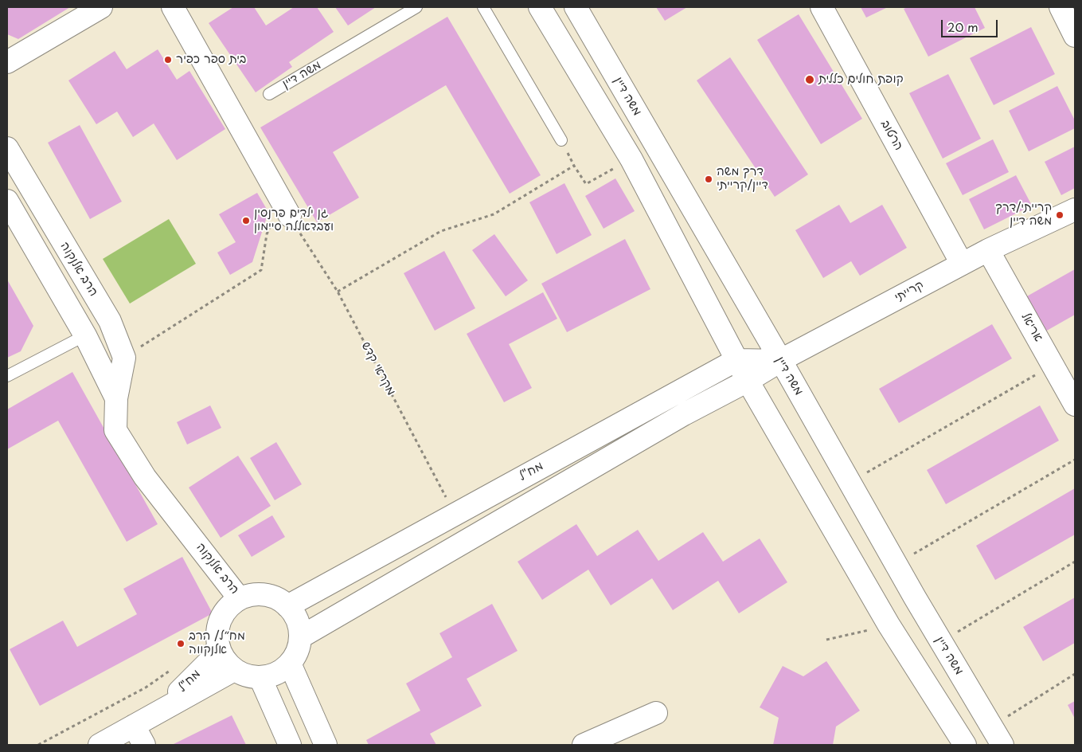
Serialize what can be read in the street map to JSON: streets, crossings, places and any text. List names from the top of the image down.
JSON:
{
  "streets": {
    "street": [
      "משה דיין",
      "הרטוב",
      "הרב אלנקוה",
      "קרייתי",
      "אריאל",
      "מח\"ל"
    ],
    "path": ["מקראי קדש"]
  },
  "crossings": [
    ["משה דיין", "קרייתי"],
    ["משה דיין", "מח\"ל"],
    ["הרטוב", "קרייתי"],
    ["הרב אלנקוה", "מח\"ל"],
    ["קרייתי", "אריאל"],
    ["קרייתי", "מח\"ל"],
    ["מקראי קדש", "מח\"ל"]
  ],
  "places": [
    "בית ספר כפיר",
    "קופת חולים כללית",
    "דרך משה דיין/קרייתי",
    "קרייתי/דרך משה דיין",
    "גן ילדים פרנסין ועבדאללה סיימון",
    "מח״ל/ הרב אלנקווה"
  ],
  "scale_bar": "20 m"
}
